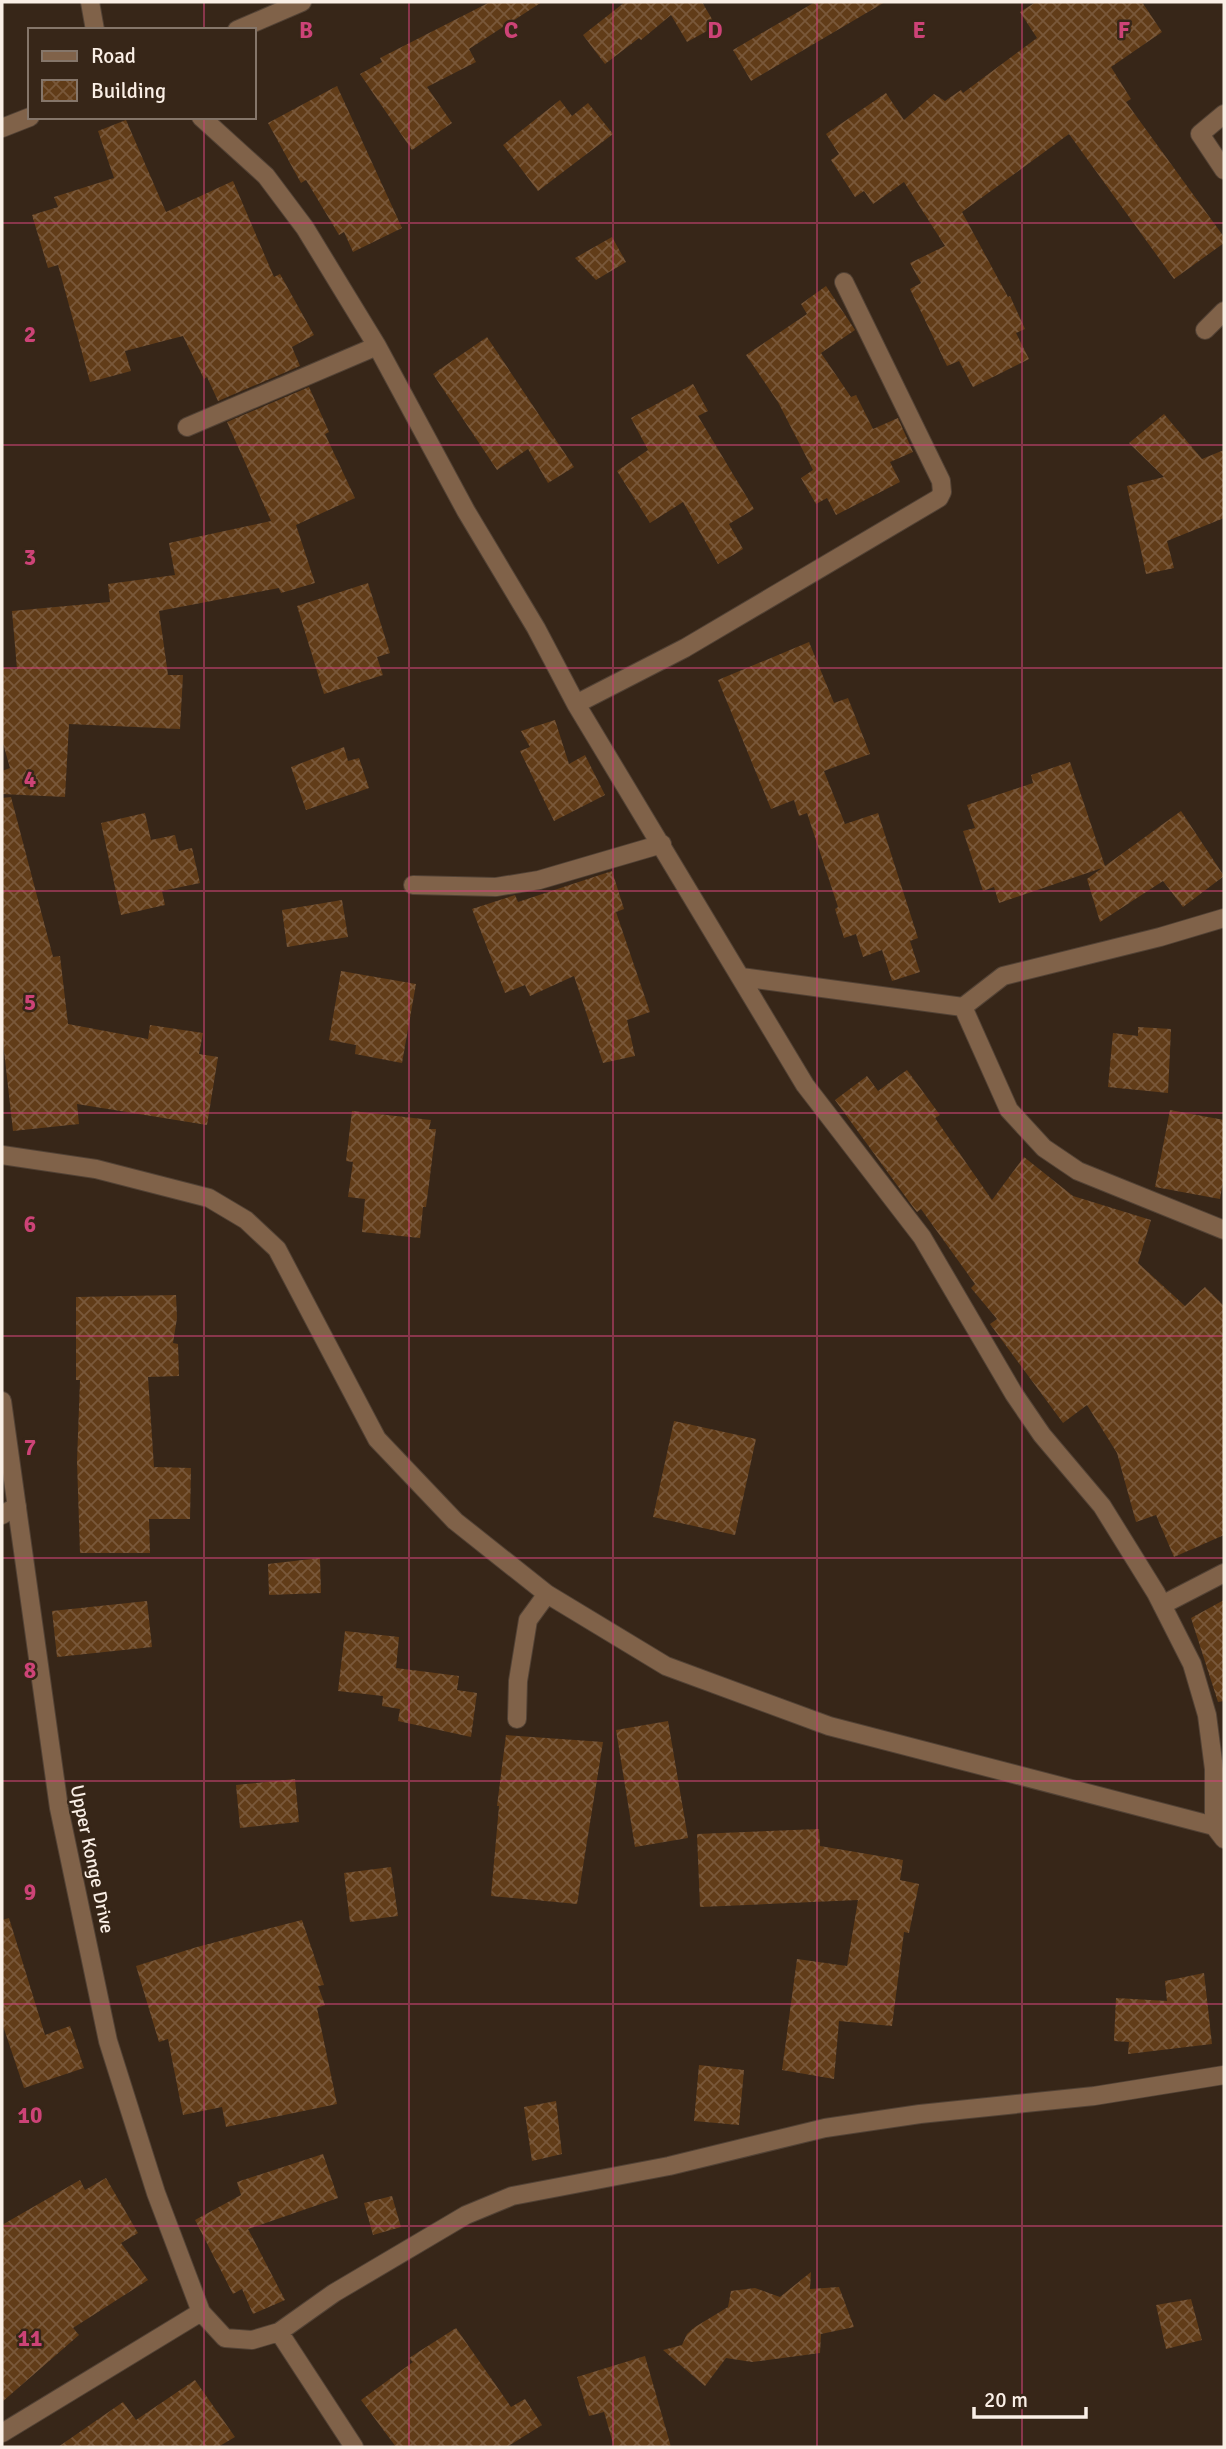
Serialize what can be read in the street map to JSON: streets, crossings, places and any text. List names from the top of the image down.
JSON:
{
  "streets": {
    "street": ["Upper Konge Drive"]
  },
  "legend": ["Road", "Building"],
  "scale_bar": "20 m",
  "grid": {
    "columns": [
      "B",
      "C",
      "D",
      "E",
      "F"
    ],
    "rows": [
      "2",
      "3",
      "4",
      "5",
      "6",
      "7",
      "8",
      "9",
      "10",
      "11"
    ]
  }
}
